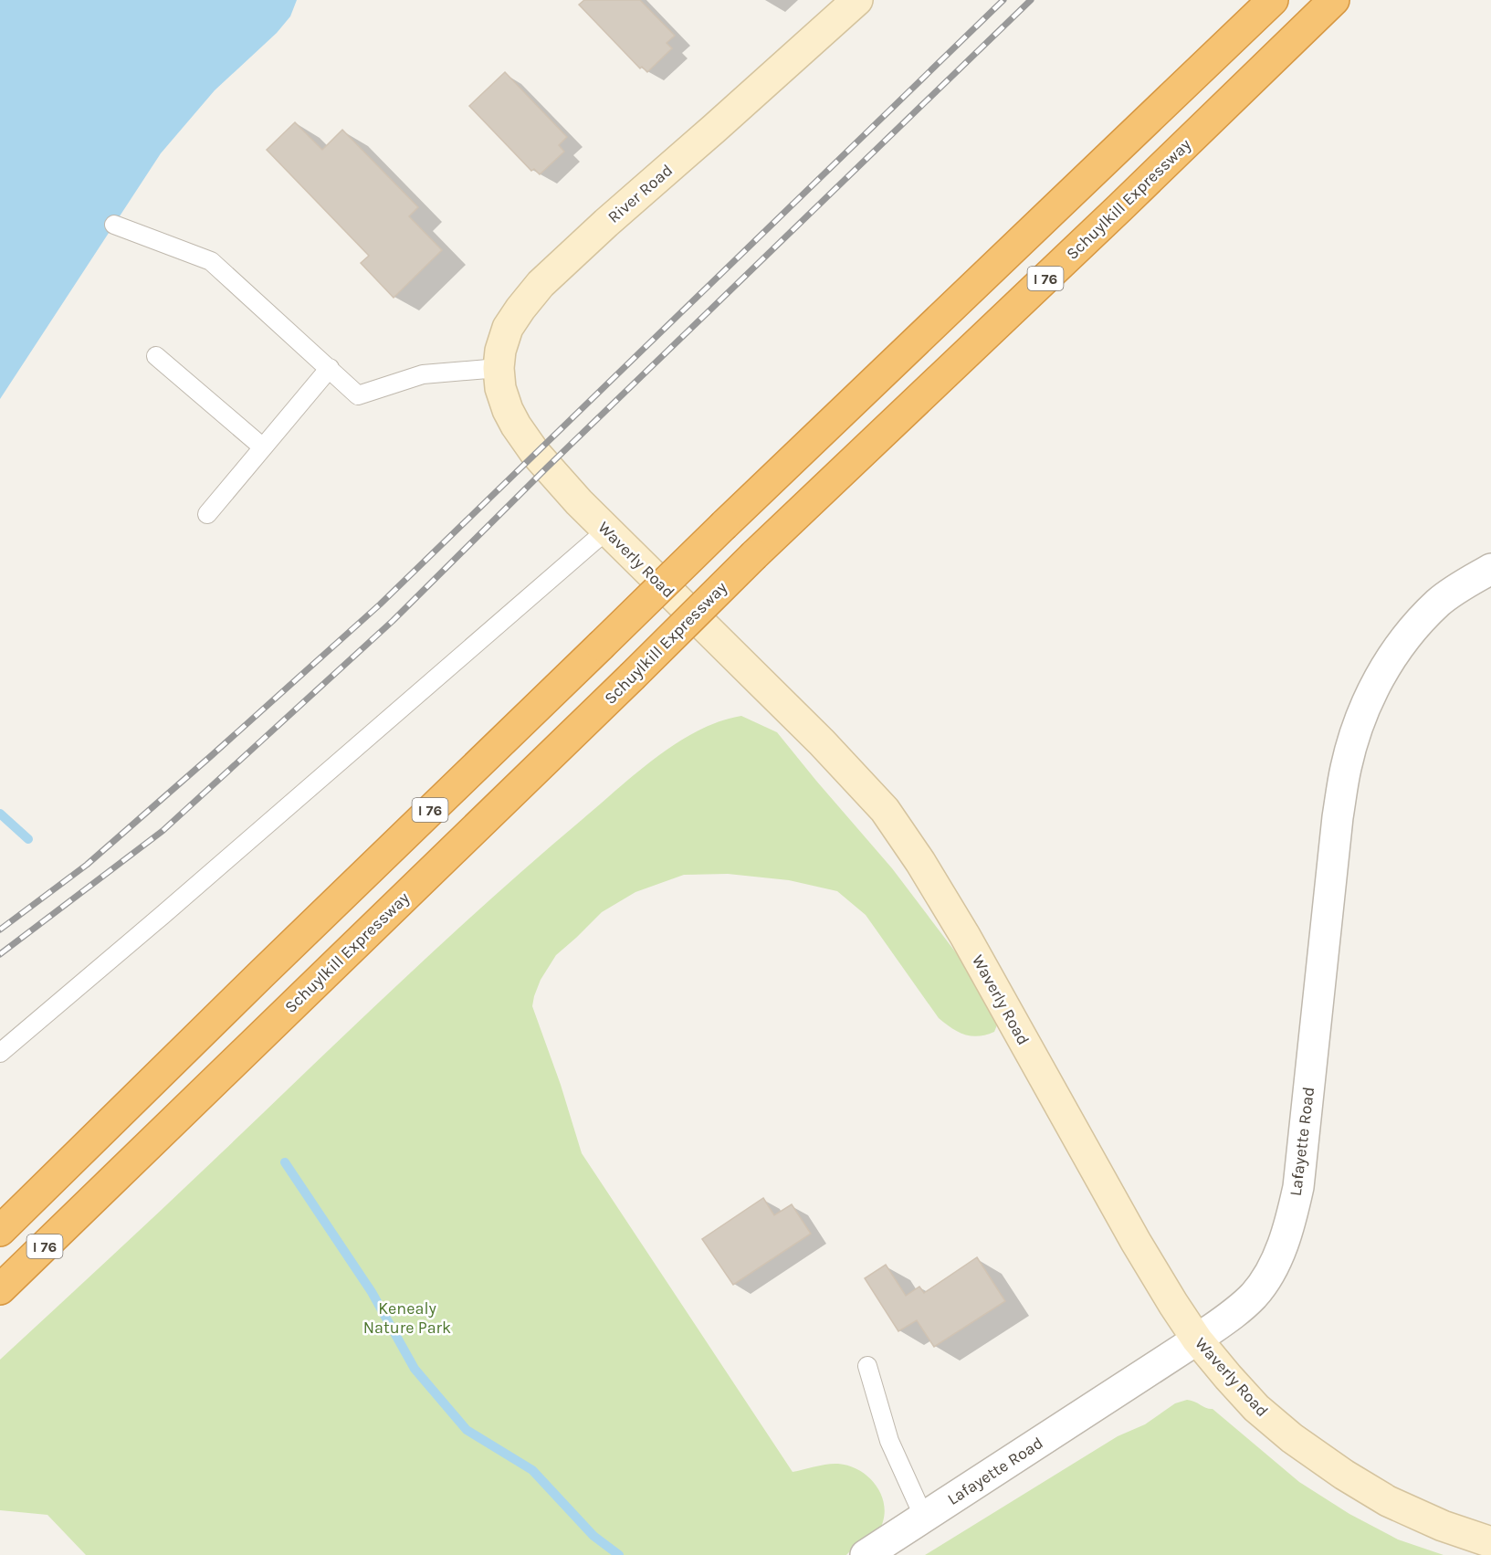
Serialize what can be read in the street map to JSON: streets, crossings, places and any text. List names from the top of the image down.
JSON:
{
  "streets": {
    "highway": ["Schuylkill Expressway", "I 76"],
    "street": ["River Road", "Waverly Road", "Lafayette Road"]
  },
  "crossings": [
    ["River Road", "Waverly Road"],
    ["Waverly Road", "Lafayette Road"]
  ],
  "parks": ["Kenealy Nature Park"]
}
